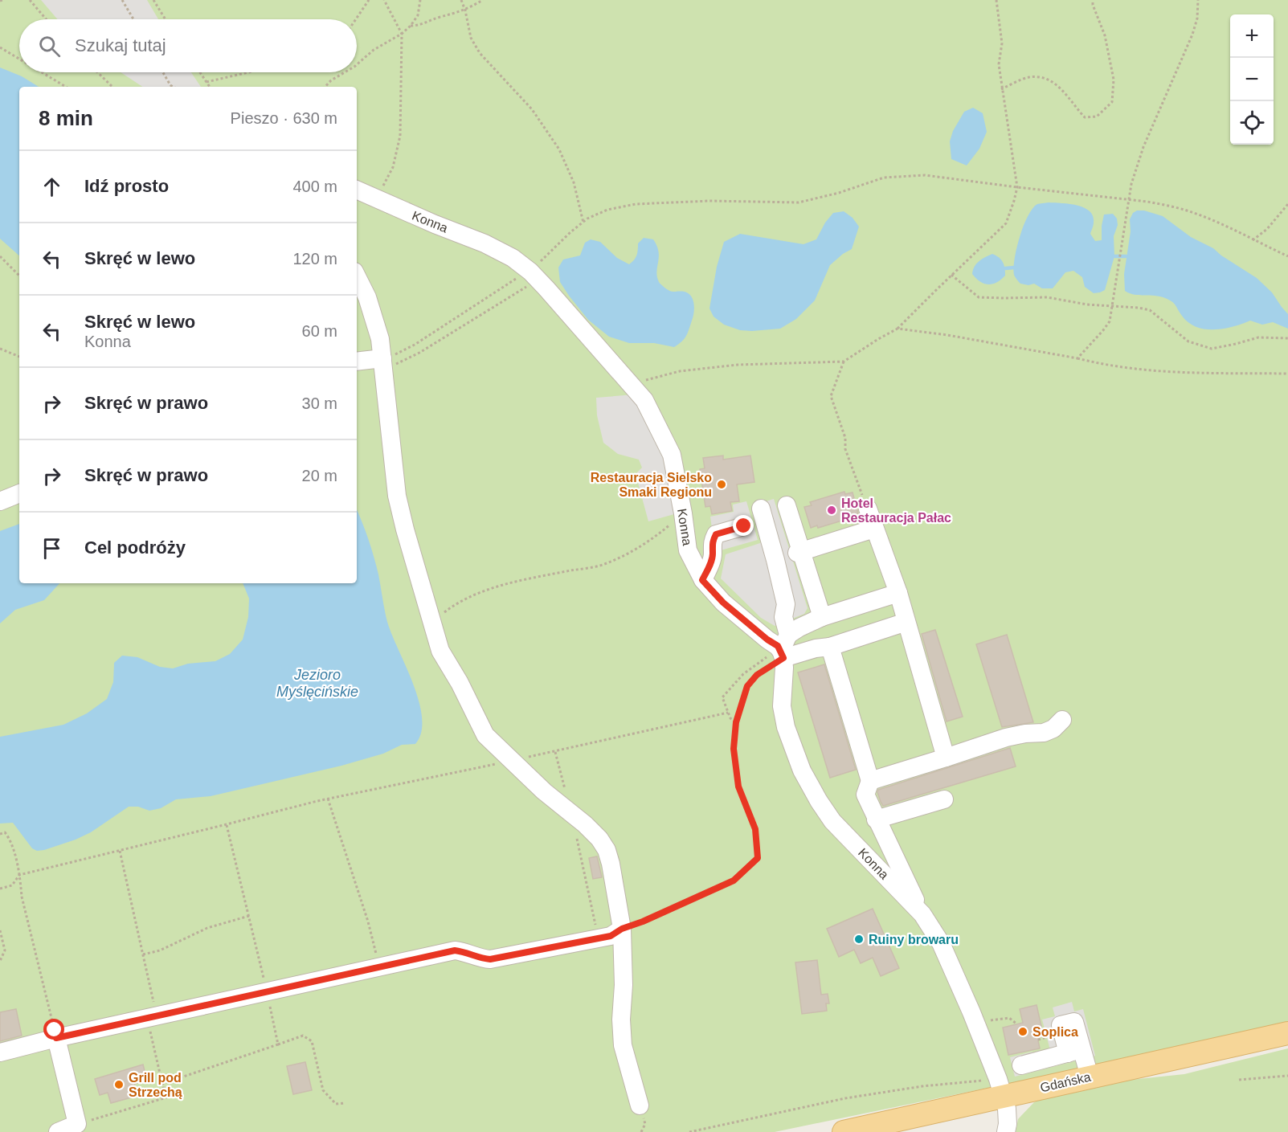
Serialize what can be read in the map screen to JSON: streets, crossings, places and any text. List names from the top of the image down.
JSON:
{
  "streets": {
    "main road": ["Gdańska"],
    "street": ["Konna"]
  },
  "crossings": [
    ["Konna", "Gdańska"]
  ],
  "water": ["Jezioro Myślęcińskie"],
  "places": [
    "Restauracja Sielsko Smaki Regionu",
    "Hotel Restauracja Pałac",
    "Ruiny browaru",
    "Soplica",
    "Grill pod Strzechą"
  ],
  "page": {
    "map_buttons": ["+", "−"],
    "search": "Szukaj tutaj",
    "heading": ["8 min", "Pieszo · 630 m"],
    "list": [
      ["Idź prosto", "400 m"],
      ["Skręć w lewo", "120 m"],
      ["Skręć w lewo", "Konna", "60 m"],
      ["Skręć w prawo", "30 m"],
      ["Skręć w prawo", "20 m"],
      "Cel podróży"
    ]
  }
}
